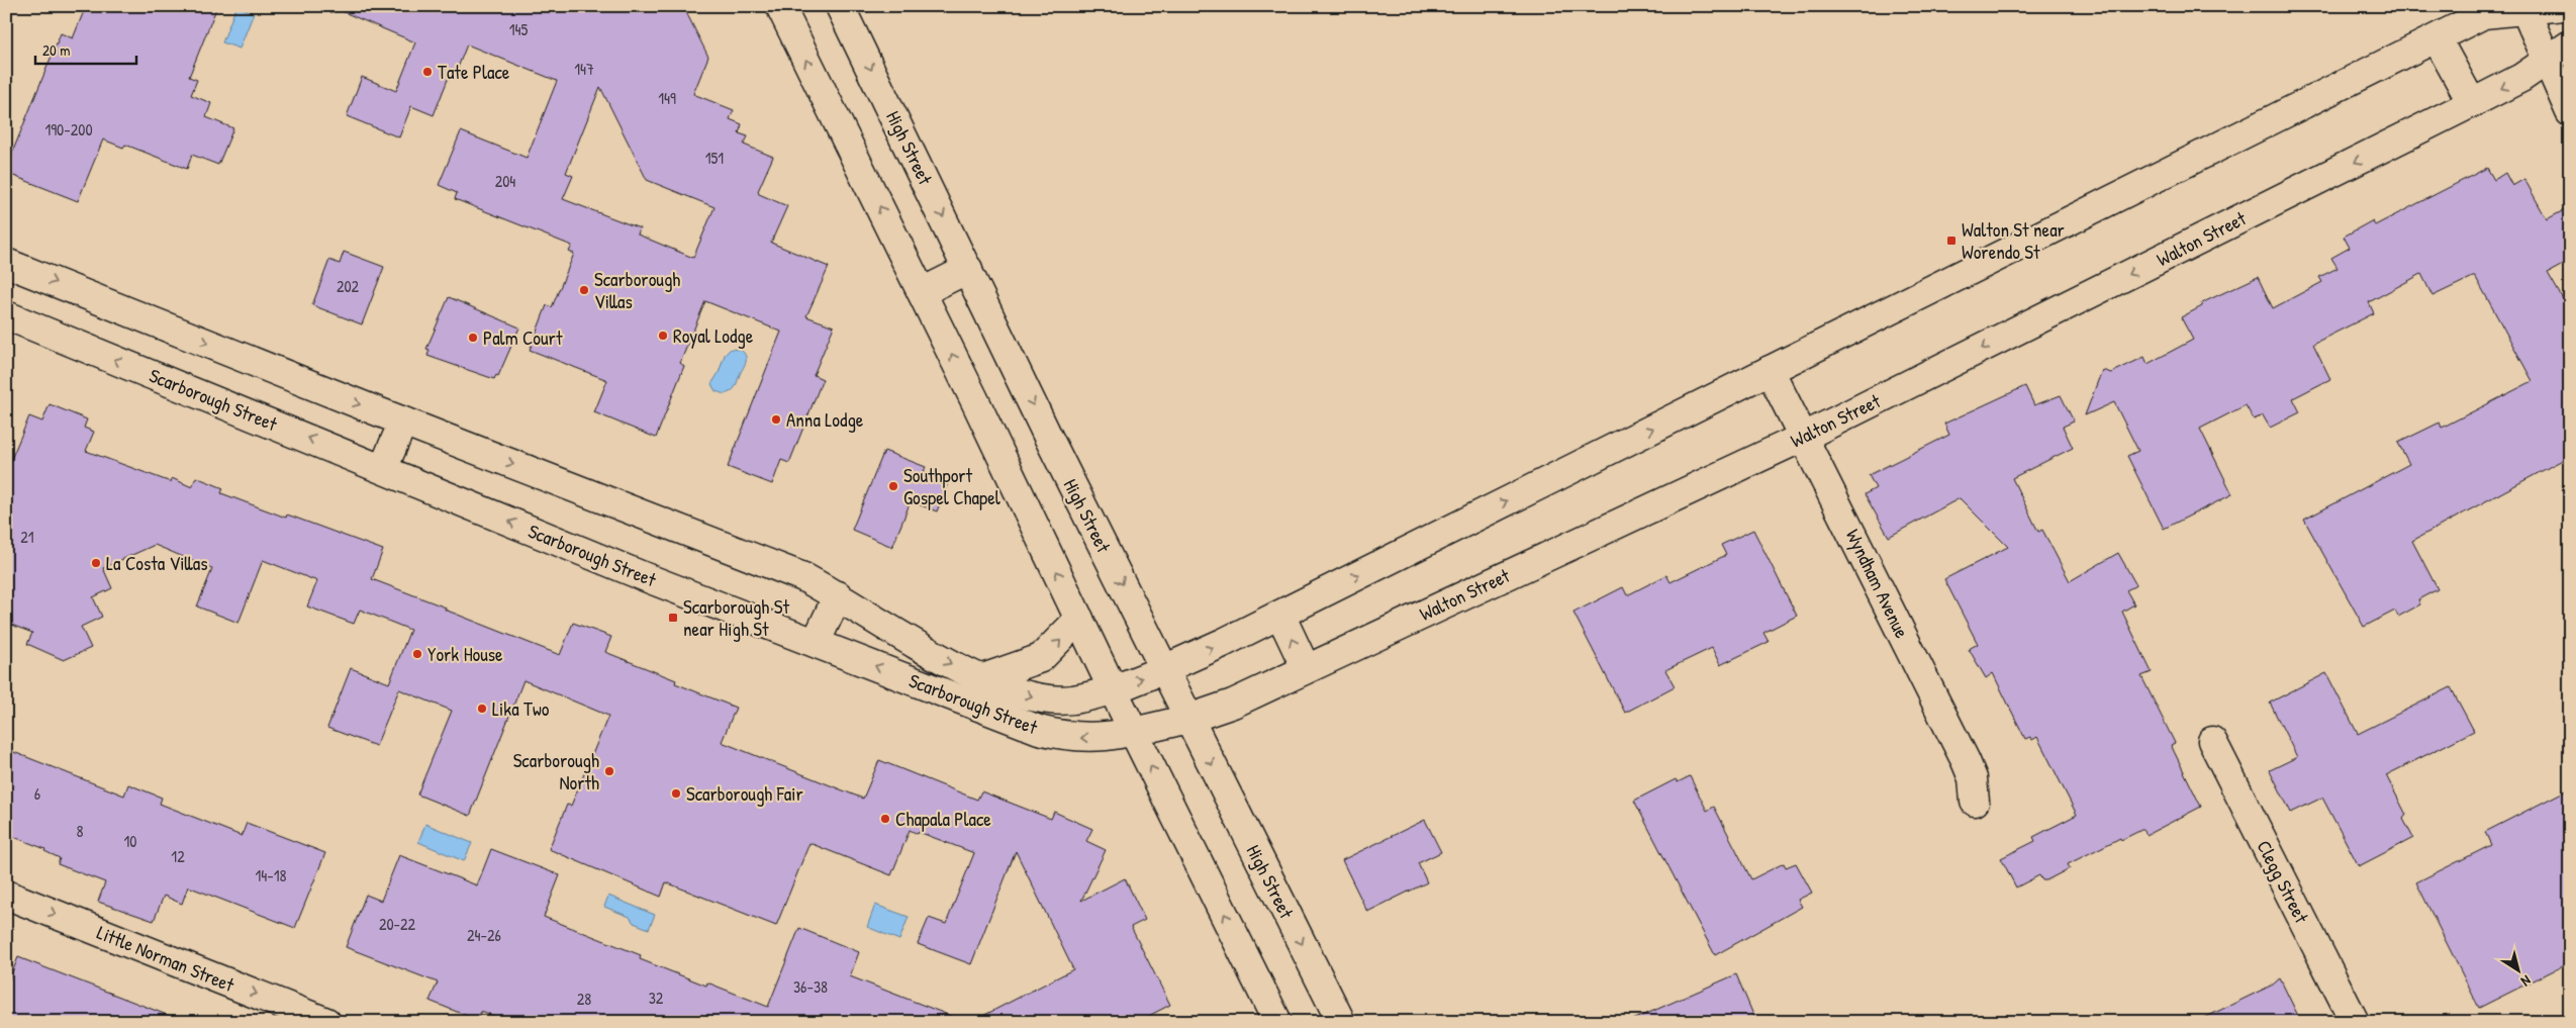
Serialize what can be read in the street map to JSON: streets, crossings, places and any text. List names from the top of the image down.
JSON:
{
  "streets": {
    "main road": [
      "High Street",
      "Walton Street",
      "Scarborough Street",
      "Wyndham Avenue",
      "Clegg Street",
      "Little Norman Street"
    ]
  },
  "crossings": [
    ["High Street", "Walton Street"],
    ["High Street", "Scarborough Street"],
    ["Walton Street", "Scarborough Street"],
    ["Walton Street", "Wyndham Avenue"]
  ],
  "one_way": ["Little Norman Street"],
  "places": {
    "other": [
      "Tate Place",
      "Scarborough Villas",
      "Royal Lodge",
      "Palm Court",
      "Anna Lodge",
      "Southport Gospel Chapel",
      "La Costa Villas",
      "York House",
      "Lika Two",
      "Scarborough North",
      "Scarborough Fair",
      "Chapala Place"
    ],
    "transit": ["Walton St near Worendo St", "Scarborough St near High St"]
  },
  "house_numbers": [
    "145",
    "147",
    "149",
    "190-200",
    "151",
    "204",
    "202",
    "21",
    "6",
    "8",
    "10",
    "12",
    "14-18",
    "20-22",
    "24-26",
    "36-38",
    "32",
    "28"
  ],
  "scale_bar": "20 m",
  "north": "bottom right"
}
